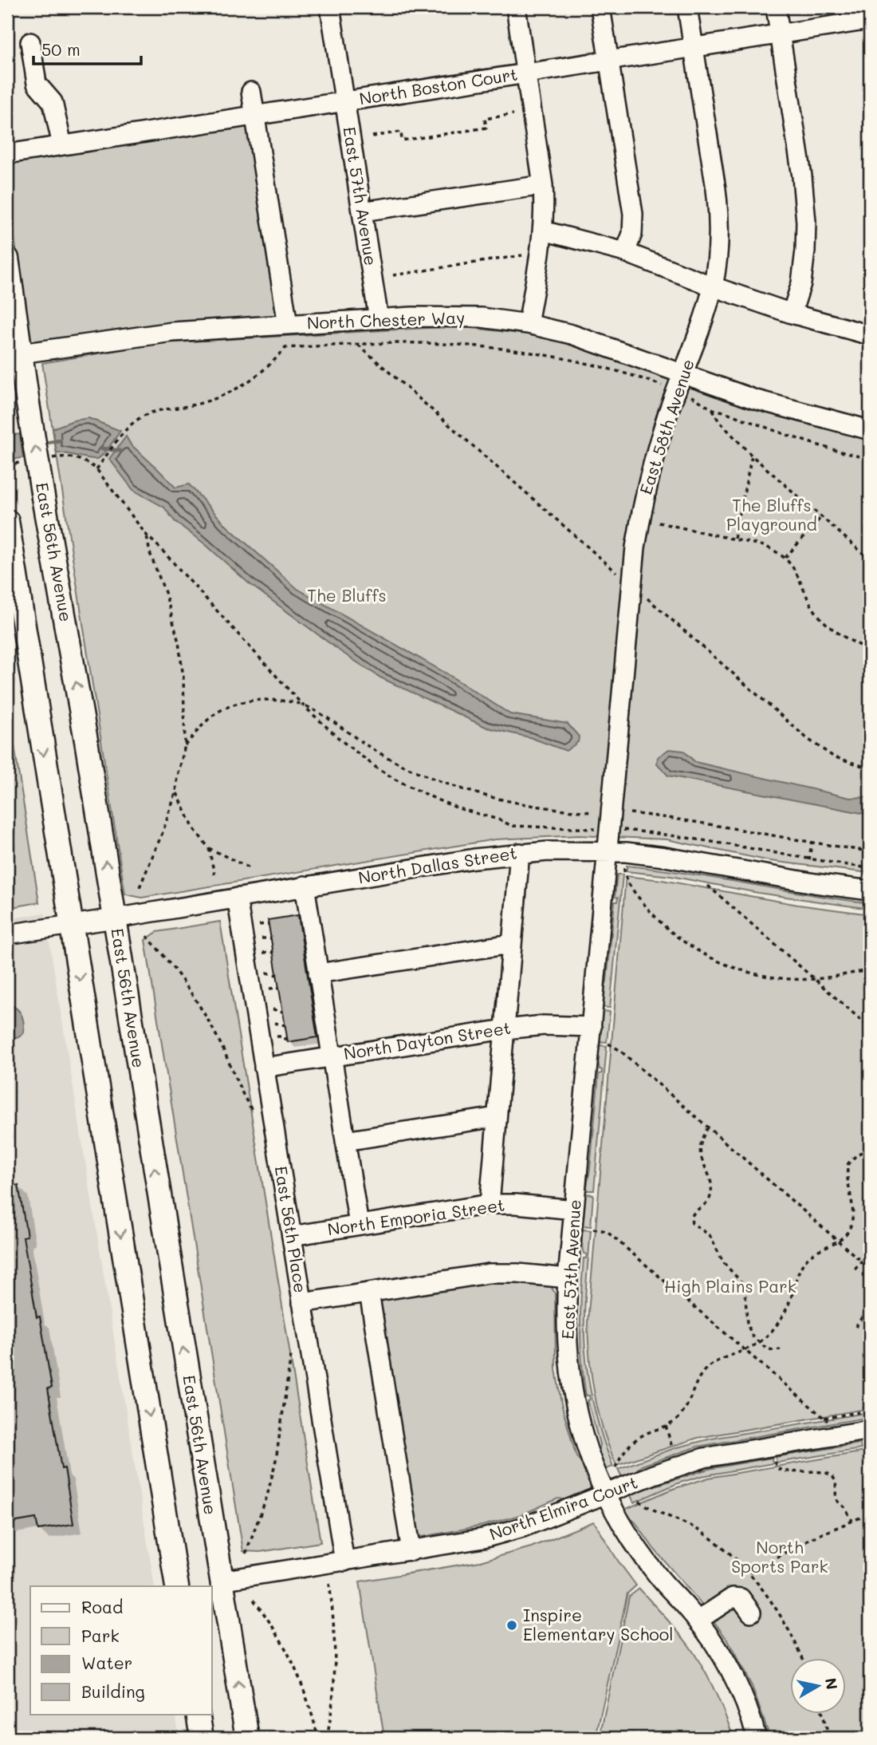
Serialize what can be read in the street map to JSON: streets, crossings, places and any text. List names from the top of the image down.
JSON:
{
  "streets": {
    "main road": ["East 56th Avenue"],
    "street": [
      "North Boston Court",
      "East 57th Avenue",
      "North Chester Way",
      "East 58th Avenue",
      "North Dallas Street",
      "North Dayton Street",
      "North Emporia Street",
      "East 56th Place",
      "North Elmira Court"
    ]
  },
  "crossings": [
    ["North Boston Court", "East 57th Avenue"],
    ["North Boston Court", "East 58th Avenue"],
    ["East 57th Avenue", "North Chester Way"],
    ["East 57th Avenue", "East 58th Avenue"],
    ["East 57th Avenue", "North Dallas Street"],
    ["East 57th Avenue", "North Dayton Street"],
    ["East 57th Avenue", "North Emporia Street"],
    ["East 57th Avenue", "North Elmira Court"],
    ["North Chester Way", "East 58th Avenue"],
    ["North Chester Way", "East 56th Avenue"],
    ["East 58th Avenue", "North Dallas Street"],
    ["East 56th Avenue", "North Dallas Street"],
    ["East 56th Avenue", "North Elmira Court"],
    ["North Dallas Street", "East 56th Place"],
    ["North Dayton Street", "East 56th Place"],
    ["North Emporia Street", "East 56th Place"],
    ["East 56th Place", "North Elmira Court"]
  ],
  "parks": [
    "The Bluffs Playground",
    "The Bluffs",
    "High Plains Park",
    "North Sports Park"
  ],
  "places": ["Inspire Elementary School"],
  "legend": [
    "Road",
    "Park",
    "Water",
    "Building"
  ],
  "scale_bar": "50 m",
  "north": "right"
}
